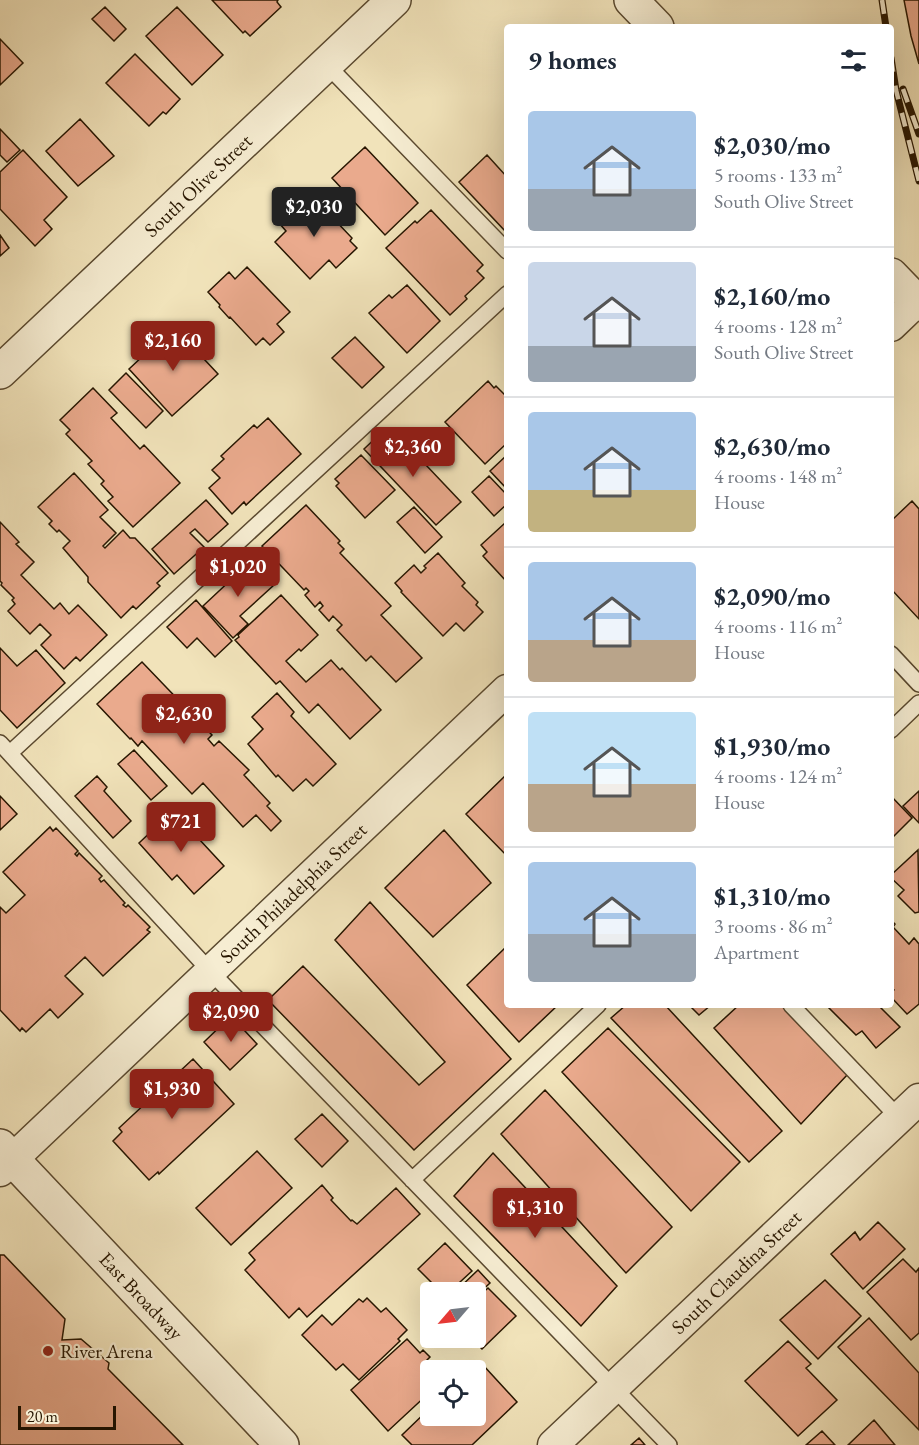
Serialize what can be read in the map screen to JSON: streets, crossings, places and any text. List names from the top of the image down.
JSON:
{
  "streets": {
    "street": [
      "South Olive Street",
      "South Philadelphia Street",
      "South Claudina Street",
      "East Broadway"
    ]
  },
  "crossings": [
    ["South Philadelphia Street", "East Broadway"]
  ],
  "places": ["River Arena"],
  "scale_bar": "20 m",
  "north": "bottom left",
  "page": {
    "heading": "9 homes",
    "list": [
      {
        "name": "$2,030/mo",
        "note": "5 rooms · 133 m² · South Olive Street"
      },
      {
        "name": "$2,160/mo",
        "note": "4 rooms · 128 m² · South Olive Street"
      },
      {
        "name": "$2,630/mo",
        "note": "4 rooms · 148 m² · House"
      },
      {
        "name": "$2,090/mo",
        "note": "4 rooms · 116 m² · House"
      },
      {
        "name": "$1,930/mo",
        "note": "4 rooms · 124 m² · House"
      },
      {
        "name": "$1,310/mo",
        "note": "3 rooms · 86 m² · Apartment"
      }
    ],
    "price": [
      "$2,030",
      "$2,160",
      "$2,360",
      "$1,020",
      "$2,630",
      "$721",
      "$2,090",
      "$1,930",
      "$1,310"
    ],
    "scale": "20 m"
  }
}
